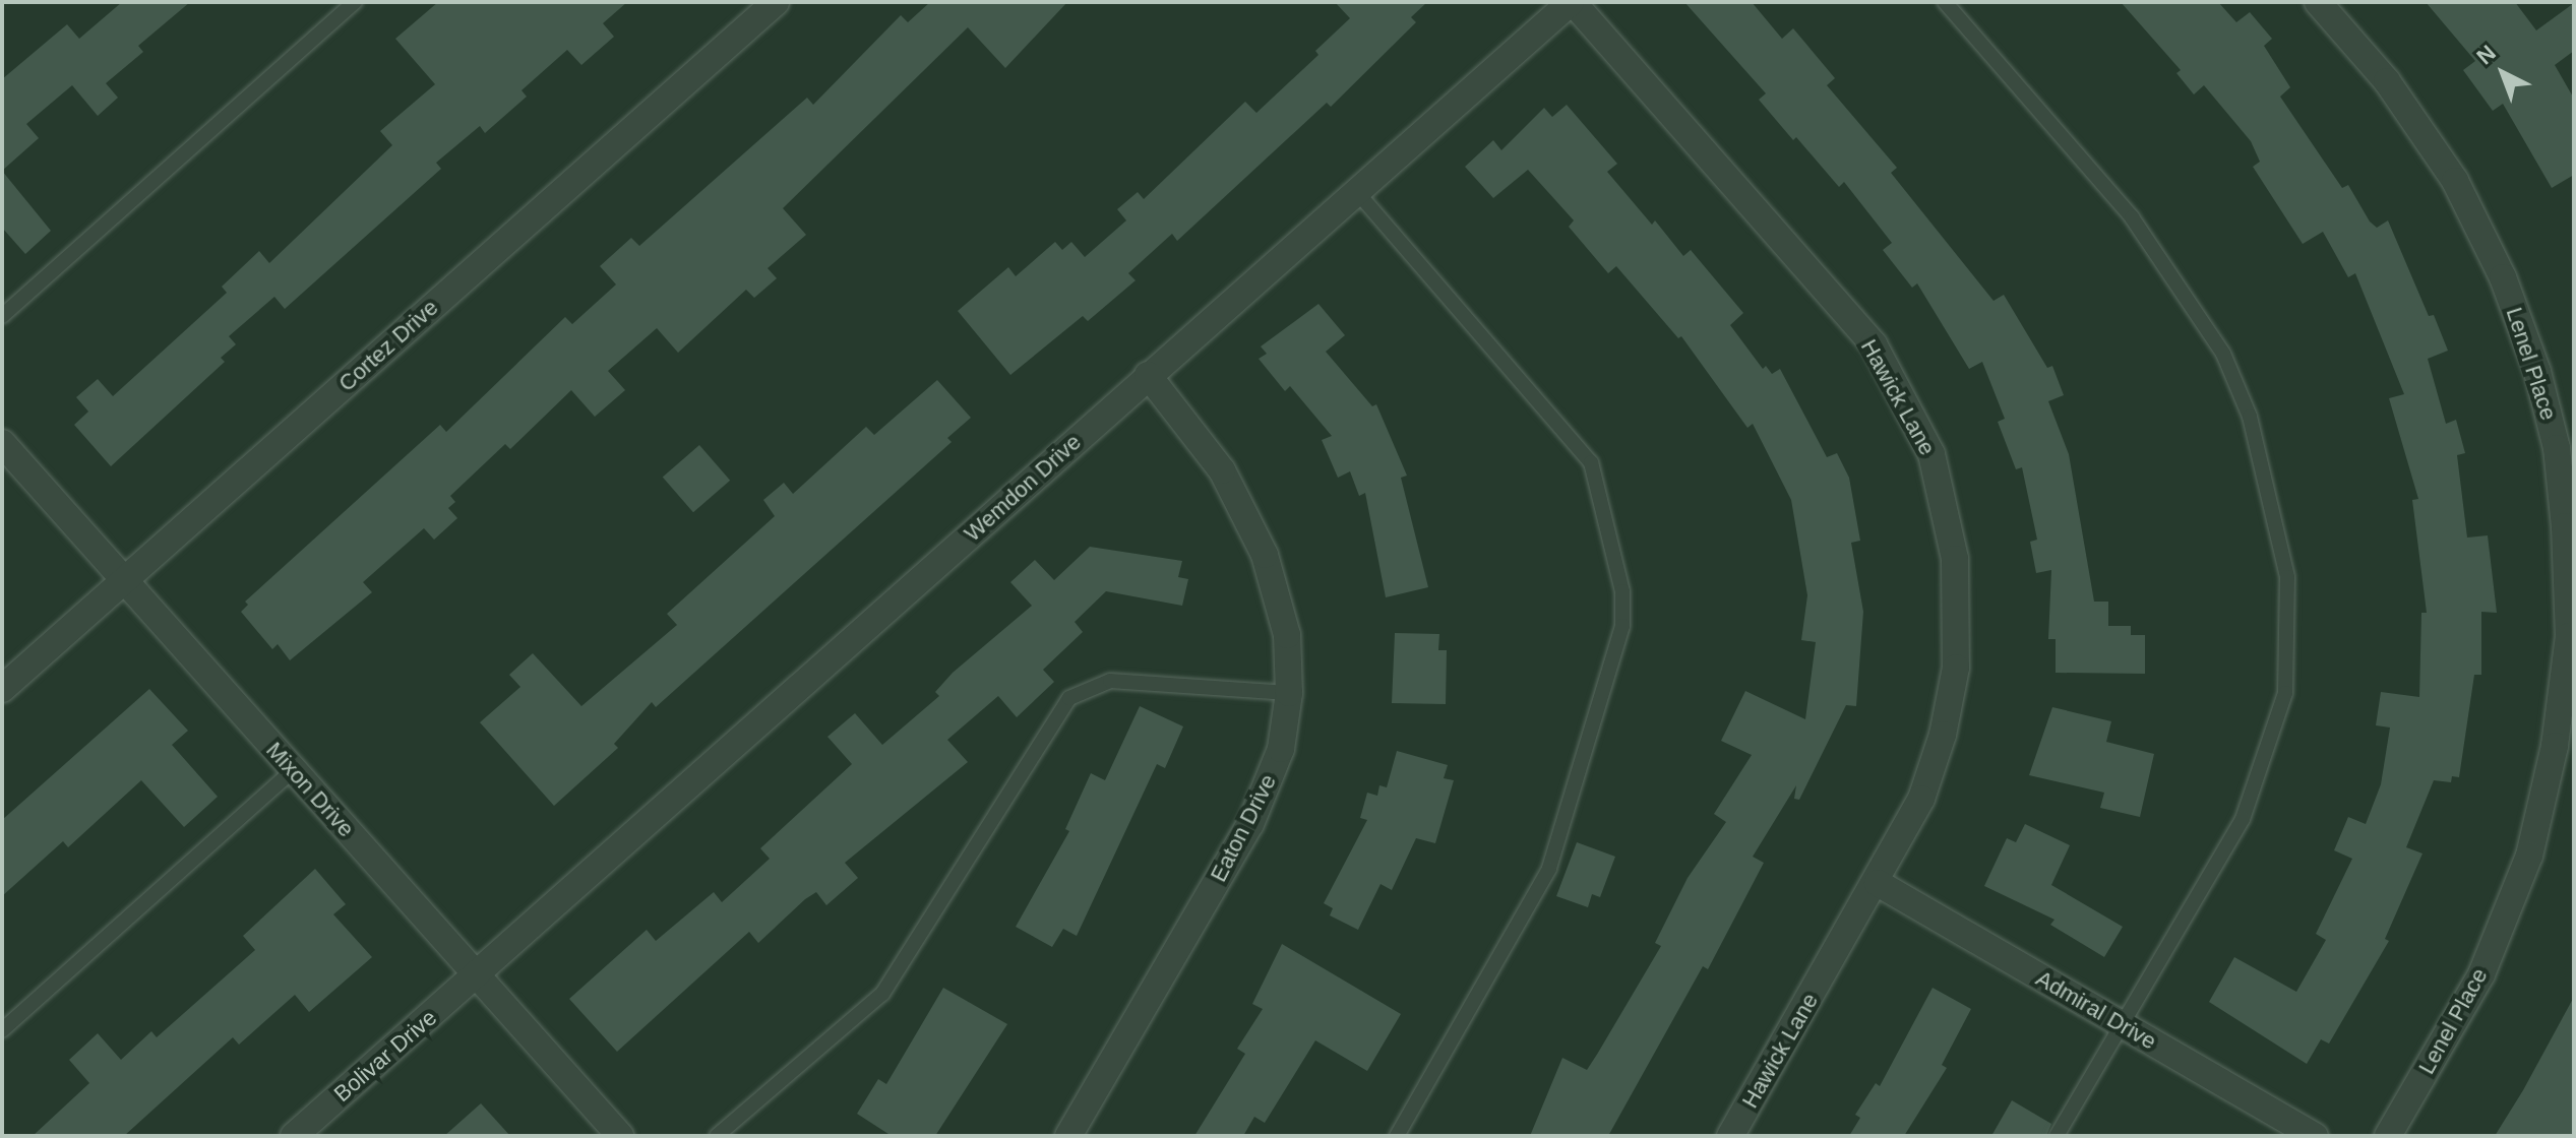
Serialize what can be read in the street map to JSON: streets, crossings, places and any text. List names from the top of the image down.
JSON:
{
  "streets": {
    "street": [
      "Cortez Drive",
      "Lenel Place",
      "Hawick Lane",
      "Wemdon Drive",
      "Mixon Drive",
      "Eaton Drive",
      "Admiral Drive",
      "Bolivar Drive"
    ]
  },
  "crossings": [
    ["Cortez Drive", "Mixon Drive"],
    ["Hawick Lane", "Wemdon Drive"],
    ["Hawick Lane", "Admiral Drive"],
    ["Wemdon Drive", "Mixon Drive"],
    ["Wemdon Drive", "Eaton Drive"],
    ["Wemdon Drive", "Bolivar Drive"],
    ["Mixon Drive", "Bolivar Drive"]
  ],
  "north": "top left"
}
